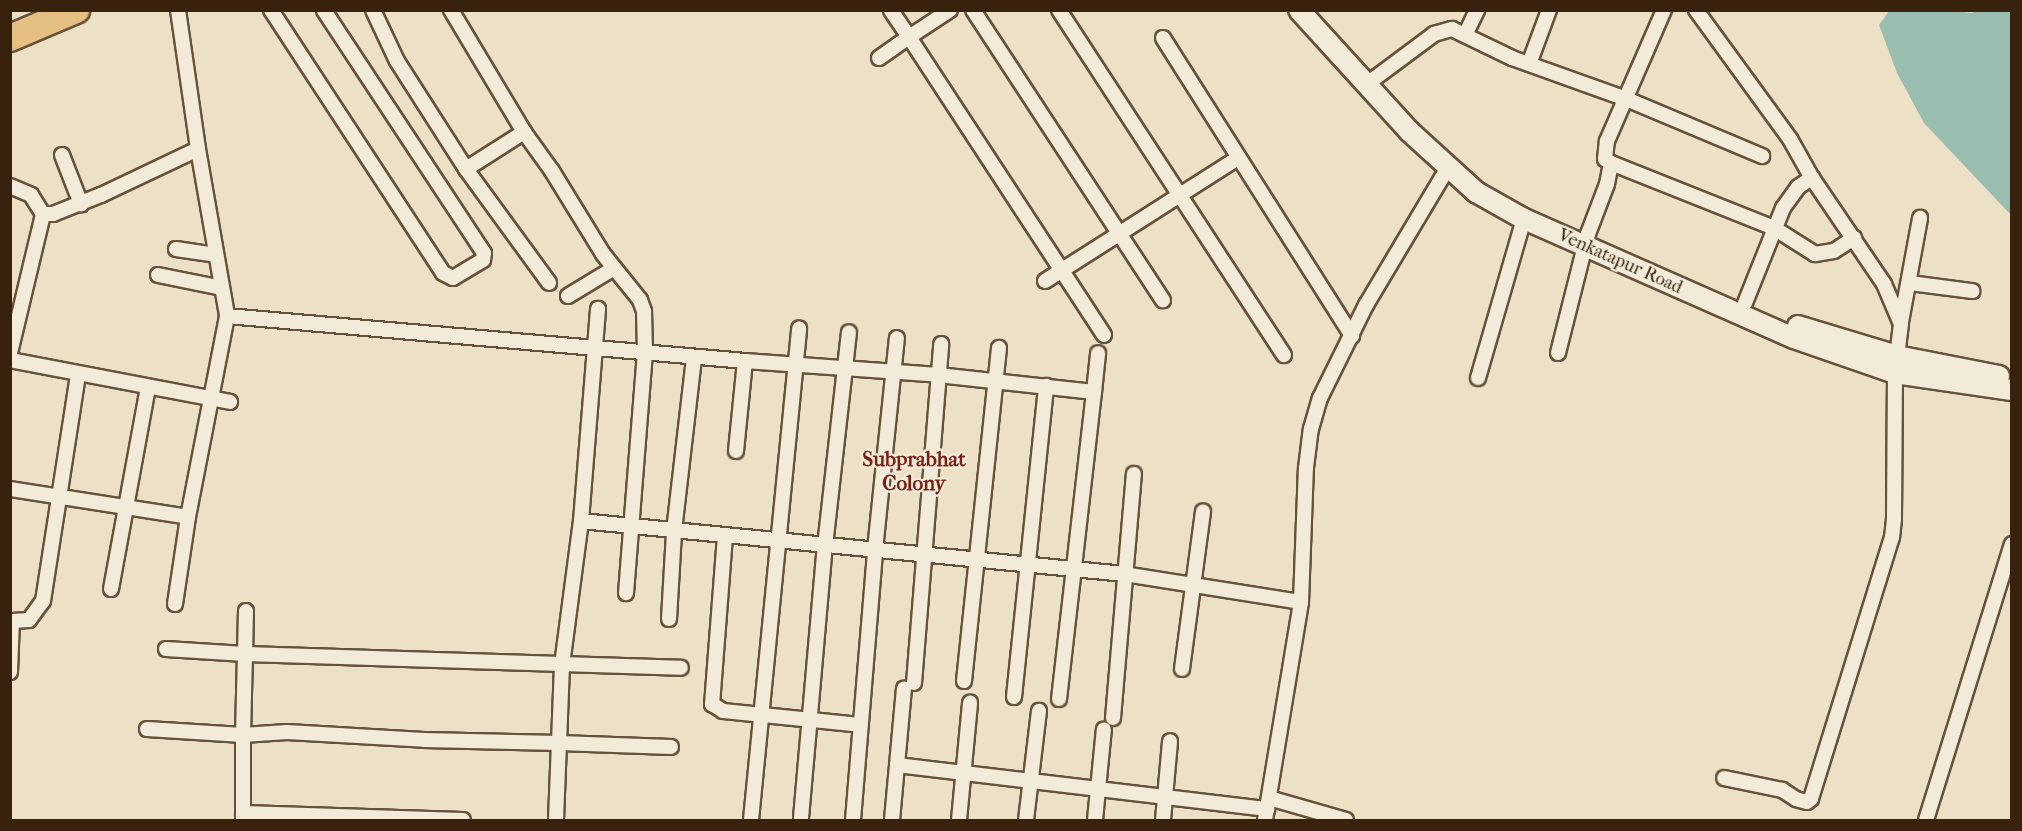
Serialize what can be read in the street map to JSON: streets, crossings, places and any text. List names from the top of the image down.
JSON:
{
  "streets": {
    "street": ["Venkatapur Road"]
  },
  "districts": ["Subprabhat Colony"]
}
